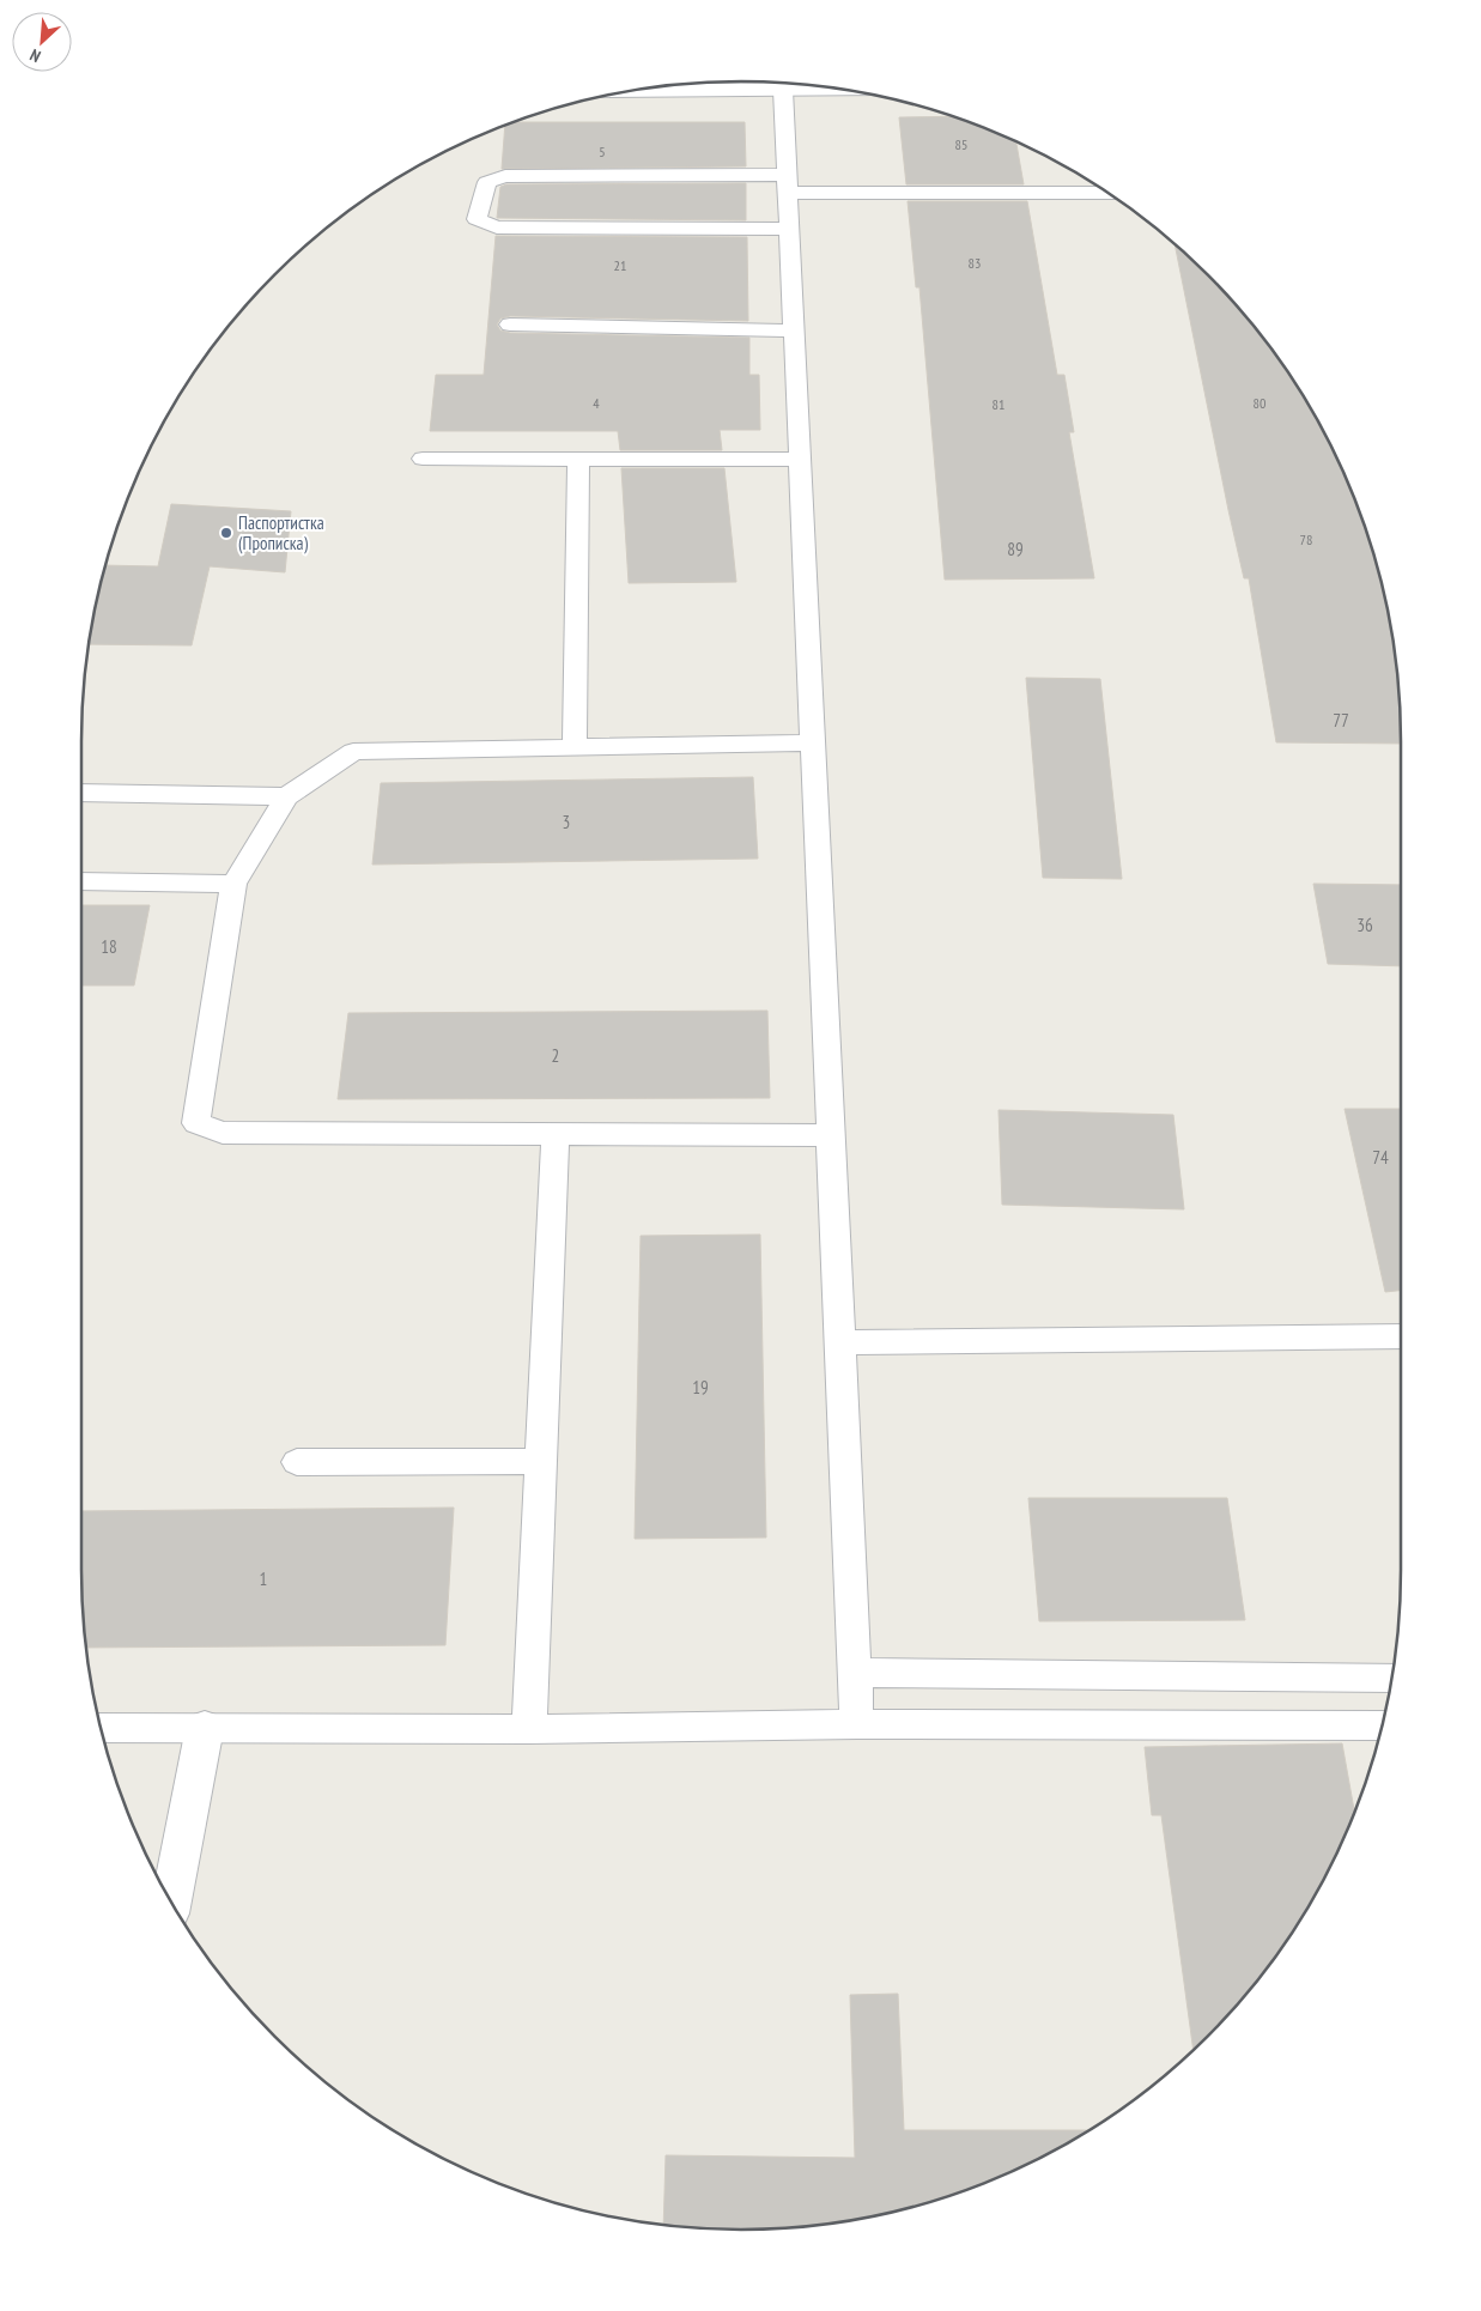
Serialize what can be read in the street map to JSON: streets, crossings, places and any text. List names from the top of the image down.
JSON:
{
  "places": ["Паспортистка (Прописка)"],
  "house_numbers": [
    "85",
    "5",
    "83",
    "21",
    "4",
    "80",
    "81",
    "78",
    "89",
    "77",
    "3",
    "36",
    "18",
    "2",
    "74",
    "19",
    "1"
  ],
  "north": "bottom left"
}
